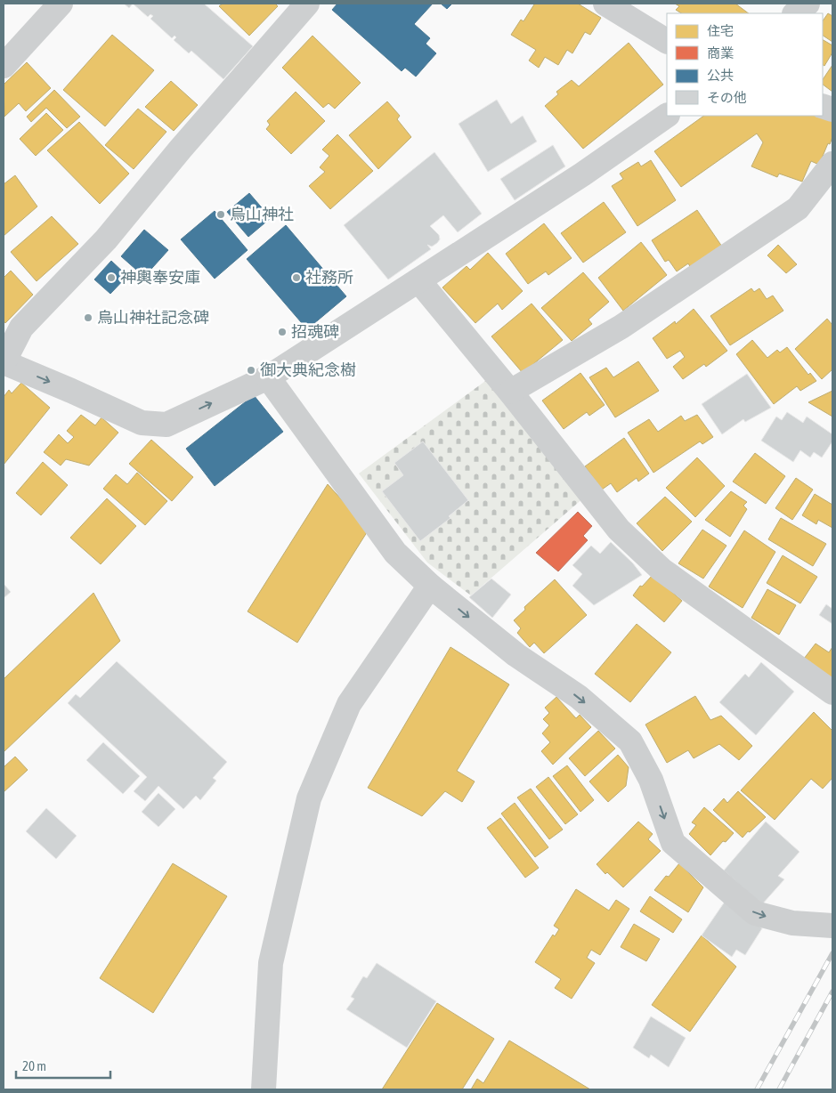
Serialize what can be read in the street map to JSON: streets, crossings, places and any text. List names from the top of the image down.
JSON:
{
  "places": [
    "烏山神社",
    "神輿奉安庫",
    "社務所",
    "烏山神社記念碑",
    "招魂碑",
    "御大典紀念樹"
  ],
  "legend": [
    "住宅",
    "商業",
    "公共",
    "その他"
  ],
  "scale_bar": "20 m"
}
